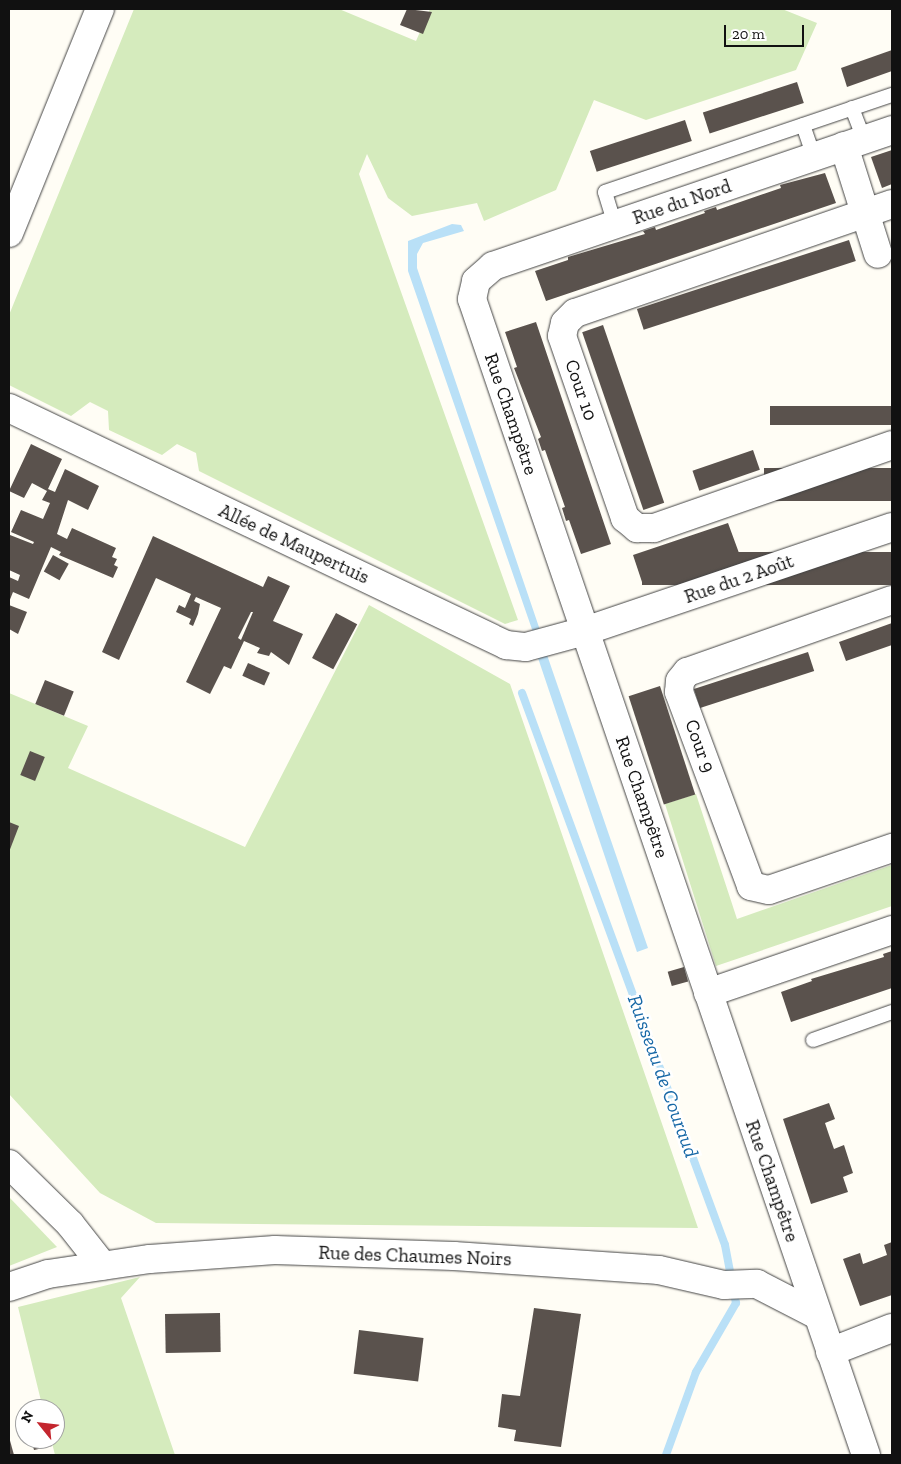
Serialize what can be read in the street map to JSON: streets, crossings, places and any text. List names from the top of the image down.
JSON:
{
  "streets": {
    "street": [
      "Rue du Nord",
      "Cour 10",
      "Rue Champêtre",
      "Allée de Maupertuis",
      "Rue du 2 Août",
      "Cour 9",
      "Rue des Chaumes Noirs"
    ]
  },
  "crossings": [
    ["Rue du Nord", "Rue Champêtre"],
    ["Rue Champêtre", "Allée de Maupertuis"],
    ["Rue Champêtre", "Rue du 2 Août"],
    ["Rue Champêtre", "Rue des Chaumes Noirs"],
    ["Allée de Maupertuis", "Rue du 2 Août"]
  ],
  "water": ["Ruisseau de Couraud"],
  "scale_bar": "20 m",
  "north": "top left"
}
